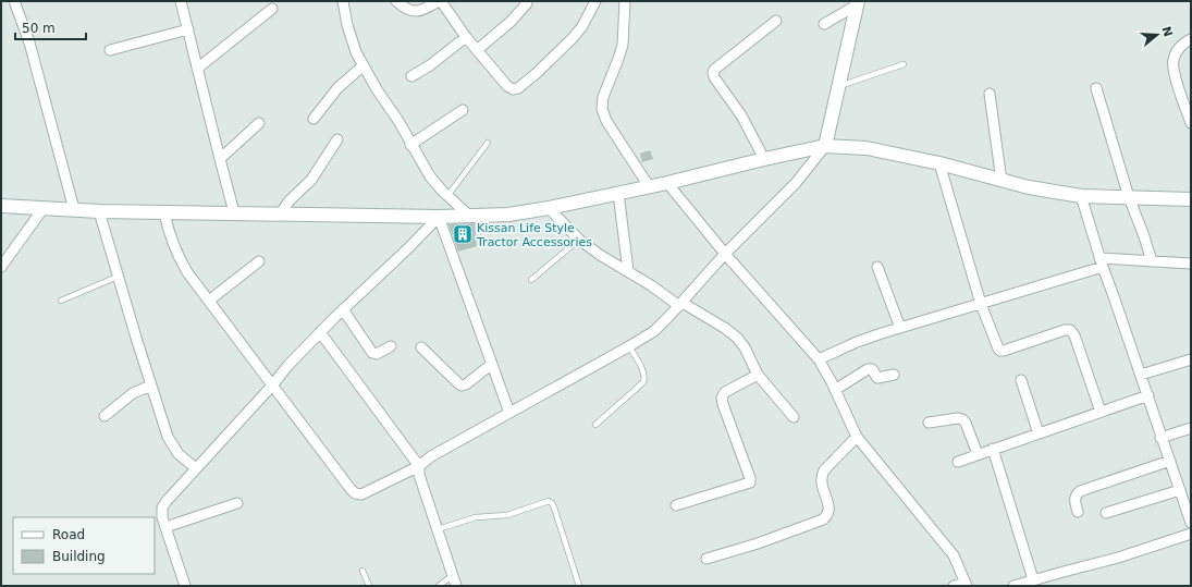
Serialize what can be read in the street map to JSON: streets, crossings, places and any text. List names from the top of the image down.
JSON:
{
  "places": {
    "building": ["Kissan Life Style Tractor Accessories"]
  },
  "legend": ["Road", "Building"],
  "scale_bar": "50 m",
  "north": "right"
}
